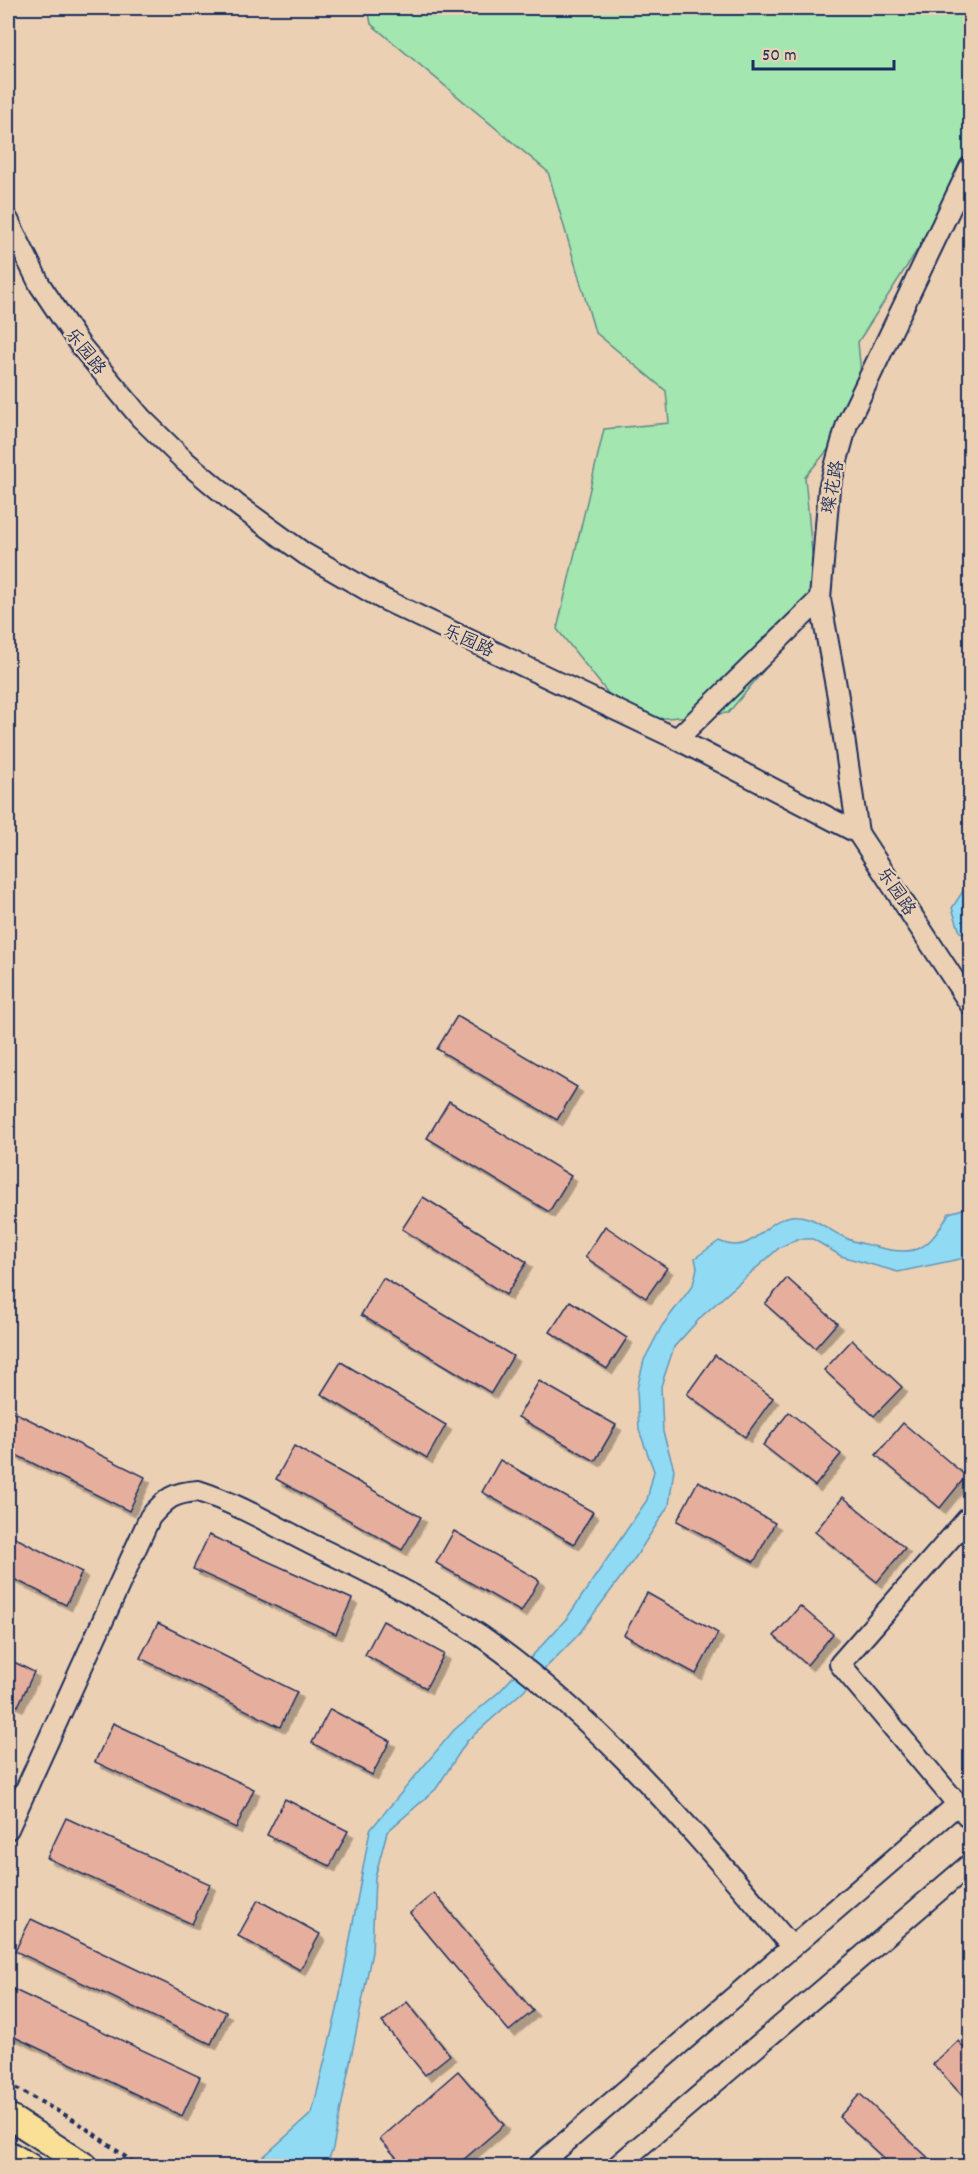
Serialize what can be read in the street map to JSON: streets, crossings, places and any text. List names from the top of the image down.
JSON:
{
  "streets": {
    "street": ["乐园路", "璨花路"]
  },
  "crossings": [
    ["乐园路", "璨花路"]
  ],
  "scale_bar": "50 m"
}
